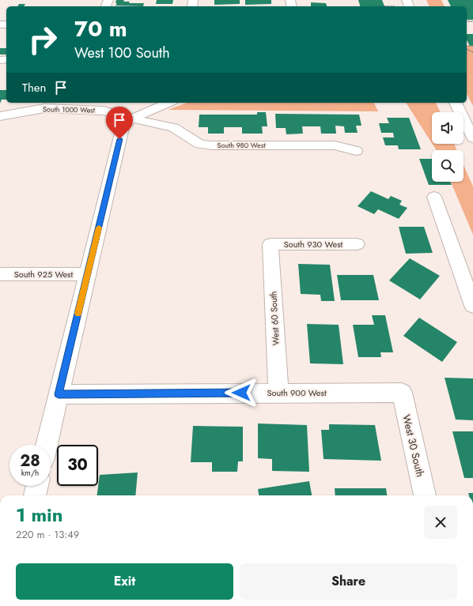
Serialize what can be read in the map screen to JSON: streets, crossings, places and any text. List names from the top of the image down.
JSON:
{
  "streets": {
    "street": [
      "South 1000 West",
      "South 980 West",
      "South 930 West",
      "South 925 West",
      "West 60 South",
      "South 900 West",
      "West 30 South"
    ]
  },
  "crossings": [
    ["South 1000 West", "South 980 West"],
    ["South 930 West", "West 60 South"],
    ["West 60 South", "South 900 West"],
    ["South 900 West", "West 30 South"]
  ],
  "page": {
    "turn": ["70 m", "West 100 South"],
    "then": "Then",
    "speed": "28 km/h",
    "limit": "30",
    "heading": ["1 min", "220 m · 13:49"],
    "buttons": ["Exit", "Share"]
  }
}
